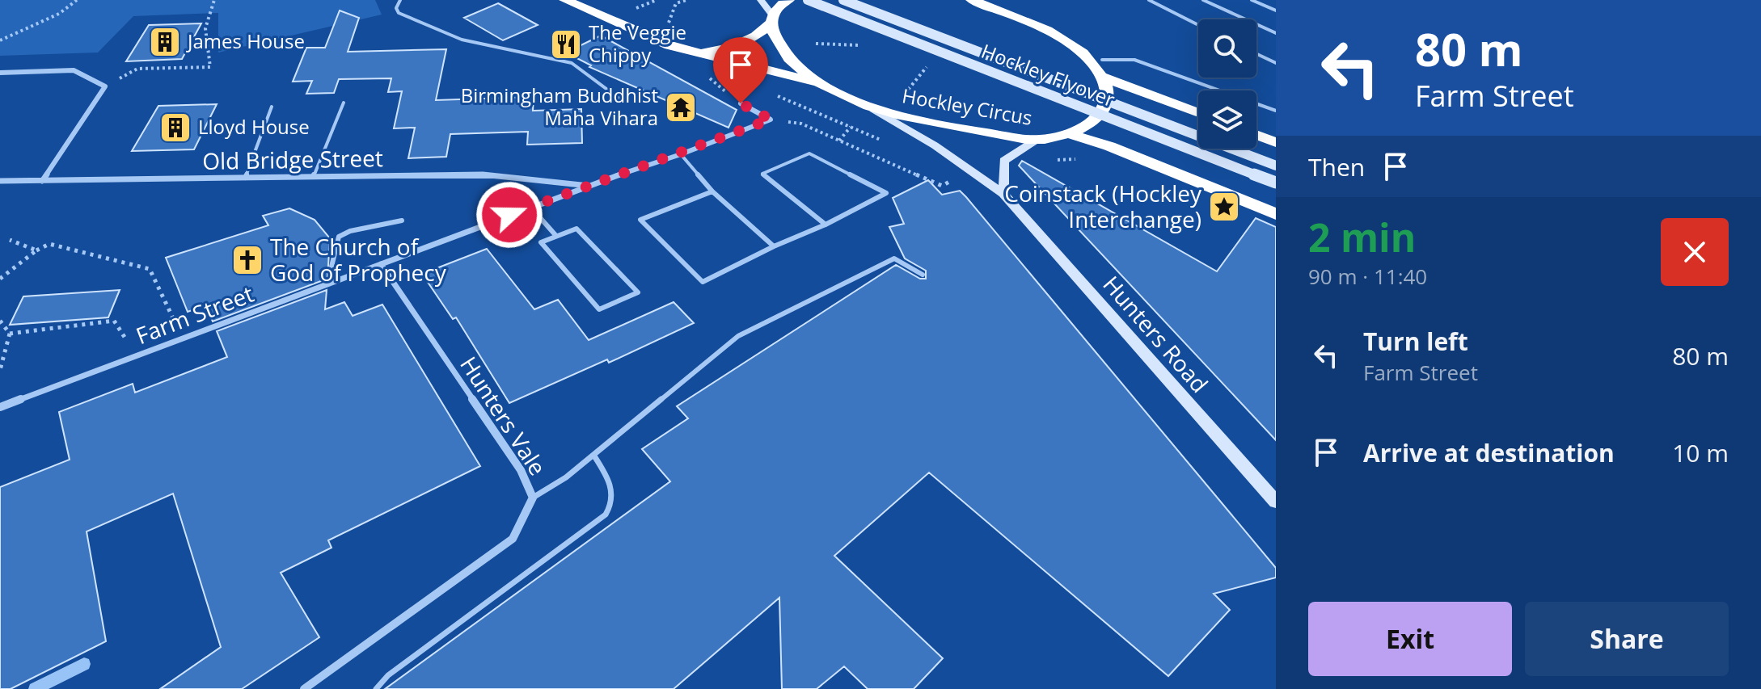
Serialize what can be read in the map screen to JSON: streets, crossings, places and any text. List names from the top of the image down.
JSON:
{
  "streets": {
    "highway": ["Hockley Circus"],
    "main road": ["Hockley Flyover", "Hunters Road"],
    "street": ["Old Bridge Street", "Farm Street", "Hunters Vale"]
  },
  "crossings": [
    ["Hockley Circus", "Hunters Road"],
    ["Old Bridge Street", "Farm Street"],
    ["Farm Street", "Hunters Vale"]
  ],
  "places": {
    "building": ["James House", "Lloyd House"],
    "restaurant": ["The Veggie Chippy"],
    "temple": ["Birmingham Buddhist Maha Vihara"],
    "place": ["Coinstack (Hockley Interchange)"],
    "church": ["The Church of God of Prophecy"]
  },
  "page": {
    "turn": ["80 m", "Farm Street"],
    "then": "Then",
    "heading": ["2 min", "90 m · 11:40"],
    "list": [
      {
        "name": "Turn left",
        "note": "Farm Street",
        "value": "80 m"
      },
      {
        "name": "Arrive at destination",
        "value": "10 m"
      }
    ],
    "buttons": ["Exit", "Share"]
  }
}
